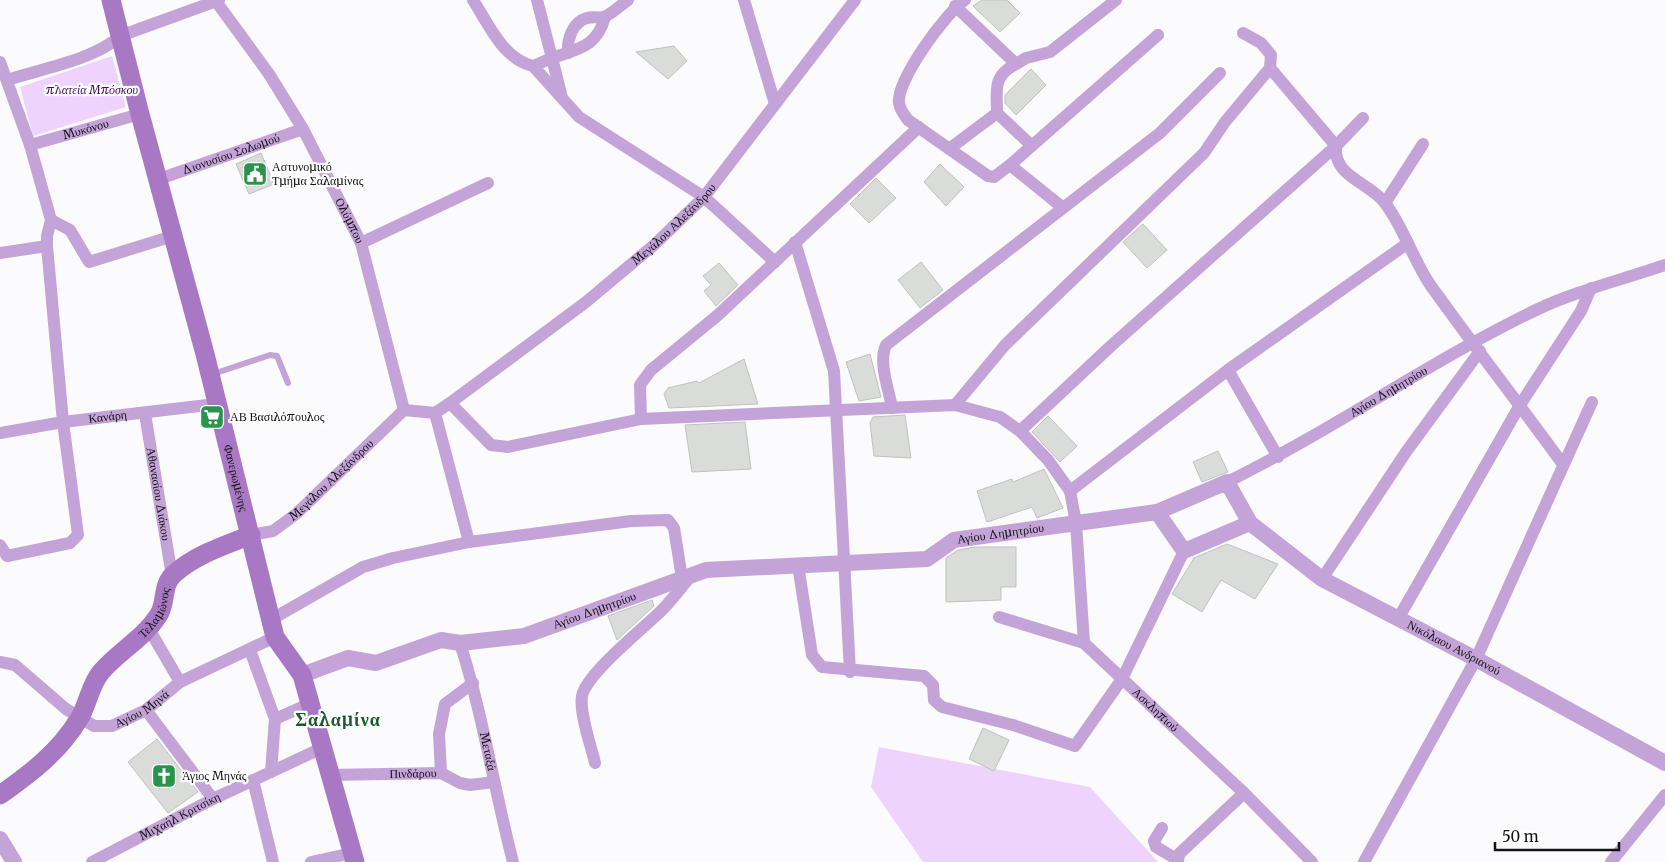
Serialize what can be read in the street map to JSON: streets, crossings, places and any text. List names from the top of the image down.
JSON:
{
  "streets": {
    "main road": ["Φανερωμένης", "Τελαμώνος"],
    "street": [
      "Μυκόνου",
      "Διονυσίου Σολωμού",
      "Ολύμπου",
      "Μεγάλου Αλεξάνδρου",
      "Αγίου Δημητρίου",
      "Κανάρη",
      "Αθανασίου Διάκου",
      "Νικόλαου Ανδριανού",
      "Αγίου Μηνά",
      "Ασκληπιού",
      "Μεταξά",
      "Πινδάρου",
      "Μιχαήλ Κριτσίκη"
    ]
  },
  "crossings": [
    ["Μυκόνου", "Φανερωμένης"],
    ["Διονυσίου Σολωμού", "Ολύμπου"],
    ["Διονυσίου Σολωμού", "Φανερωμένης"],
    ["Ολύμπου", "Μεγάλου Αλεξάνδρου"],
    ["Μεγάλου Αλεξάνδρου", "Φανερωμένης"],
    ["Μεγάλου Αλεξάνδρου", "Τελαμώνος"],
    ["Αγίου Δημητρίου", "Φανερωμένης"],
    ["Αγίου Δημητρίου", "Αγίου Μηνά"],
    ["Αγίου Δημητρίου", "Μεταξά"],
    ["Κανάρη", "Φανερωμένης"],
    ["Κανάρη", "Αθανασίου Διάκου"],
    ["Φανερωμένης", "Τελαμώνος"],
    ["Φανερωμένης", "Αγίου Μηνά"],
    ["Φανερωμένης", "Πινδάρου"],
    ["Φανερωμένης", "Μιχαήλ Κριτσίκη"],
    ["Αθανασίου Διάκου", "Τελαμώνος"],
    ["Τελαμώνος", "Αγίου Μηνά"],
    ["Μεταξά", "Πινδάρου"]
  ],
  "districts": ["Σαλαμίνα"],
  "parks": ["πλατεία Μπόσκου"],
  "places": {
    "public building": ["Αστυνομικό Τμήμα Σαλαμίνας"],
    "supermarket": ["ΑΒ Βασιλόπουλος"],
    "church": ["Άγιος Μηνάς"]
  },
  "scale_bar": "50 m"
}
